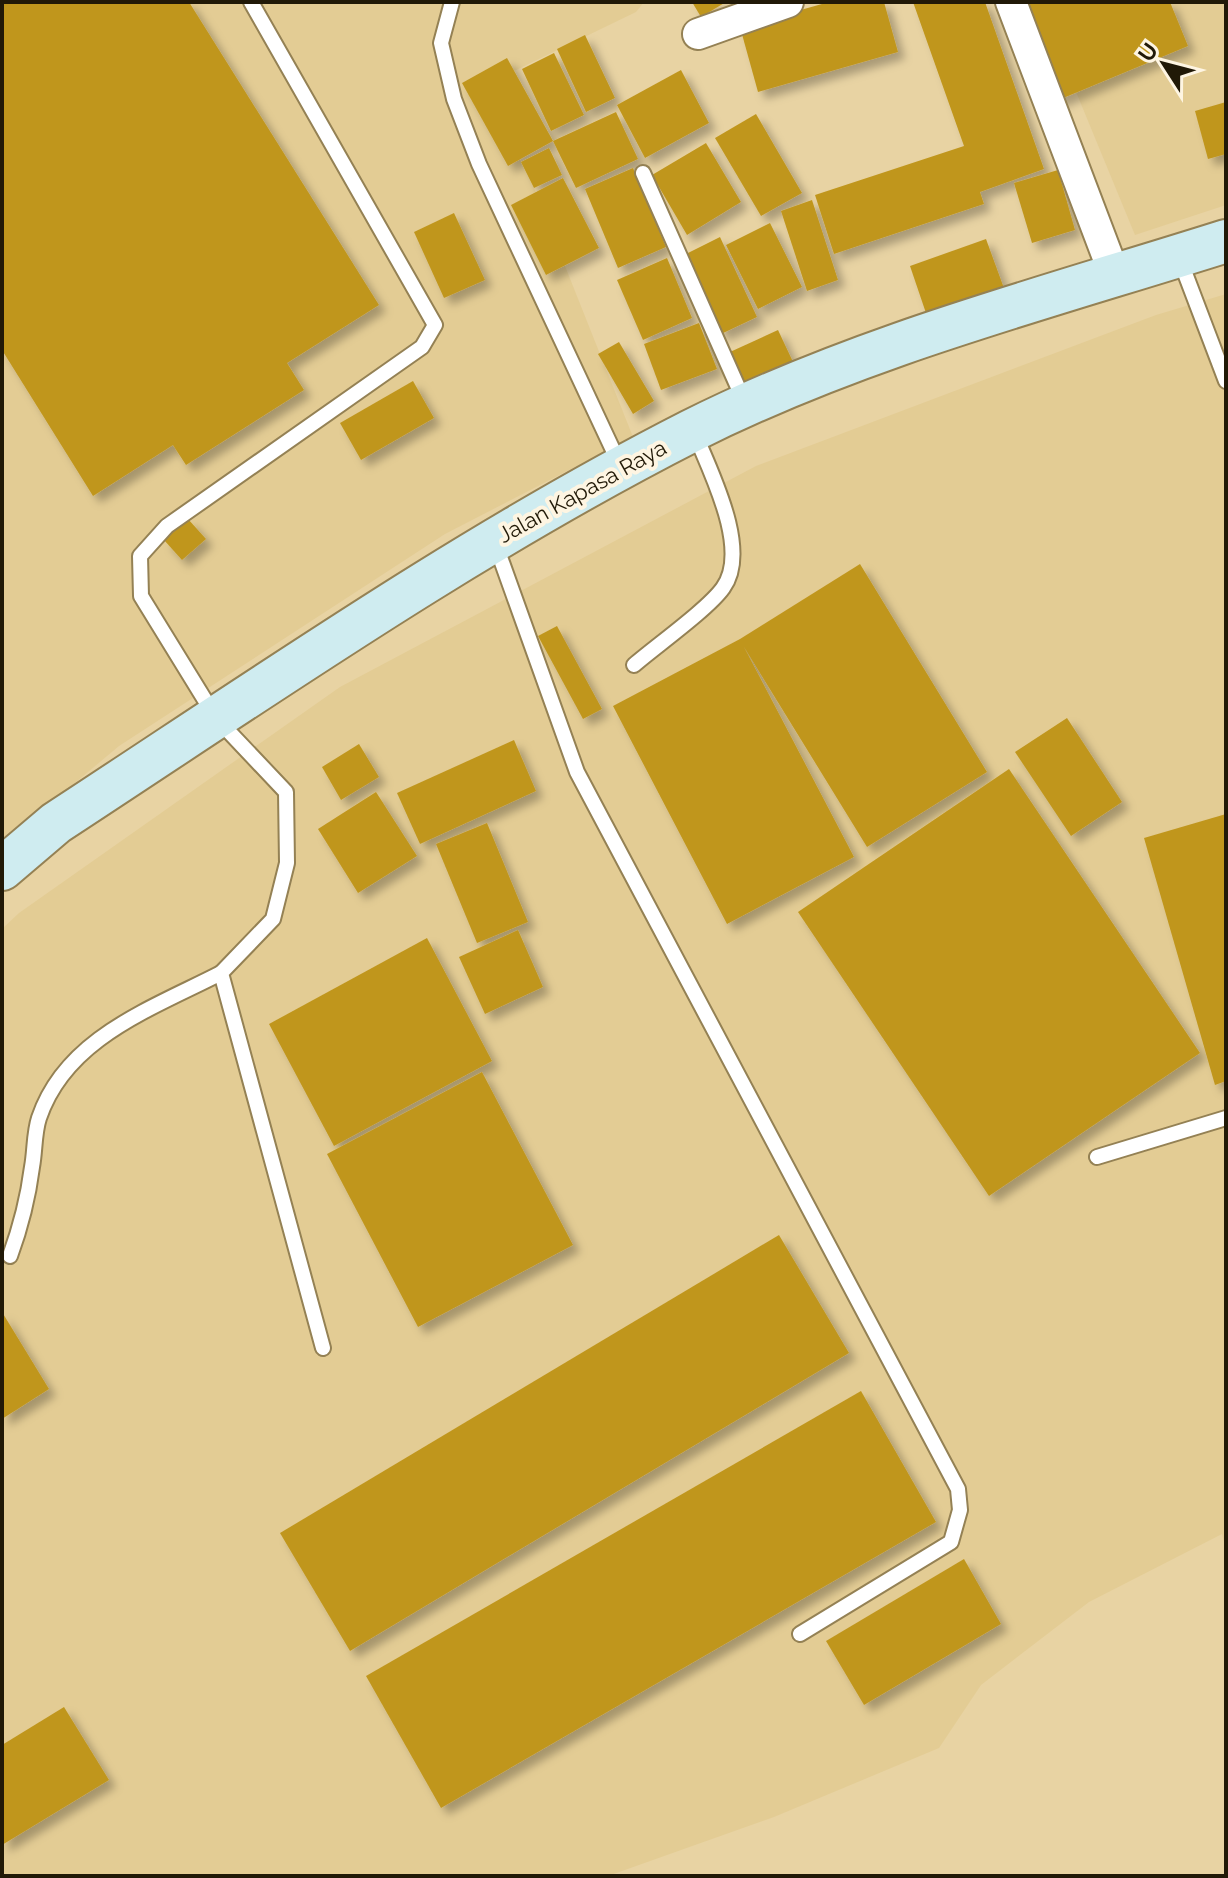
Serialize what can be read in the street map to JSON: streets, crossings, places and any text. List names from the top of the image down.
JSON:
{
  "streets": {
    "main road": ["Jalan Kapasa Raya"]
  },
  "north": "top left"
}
